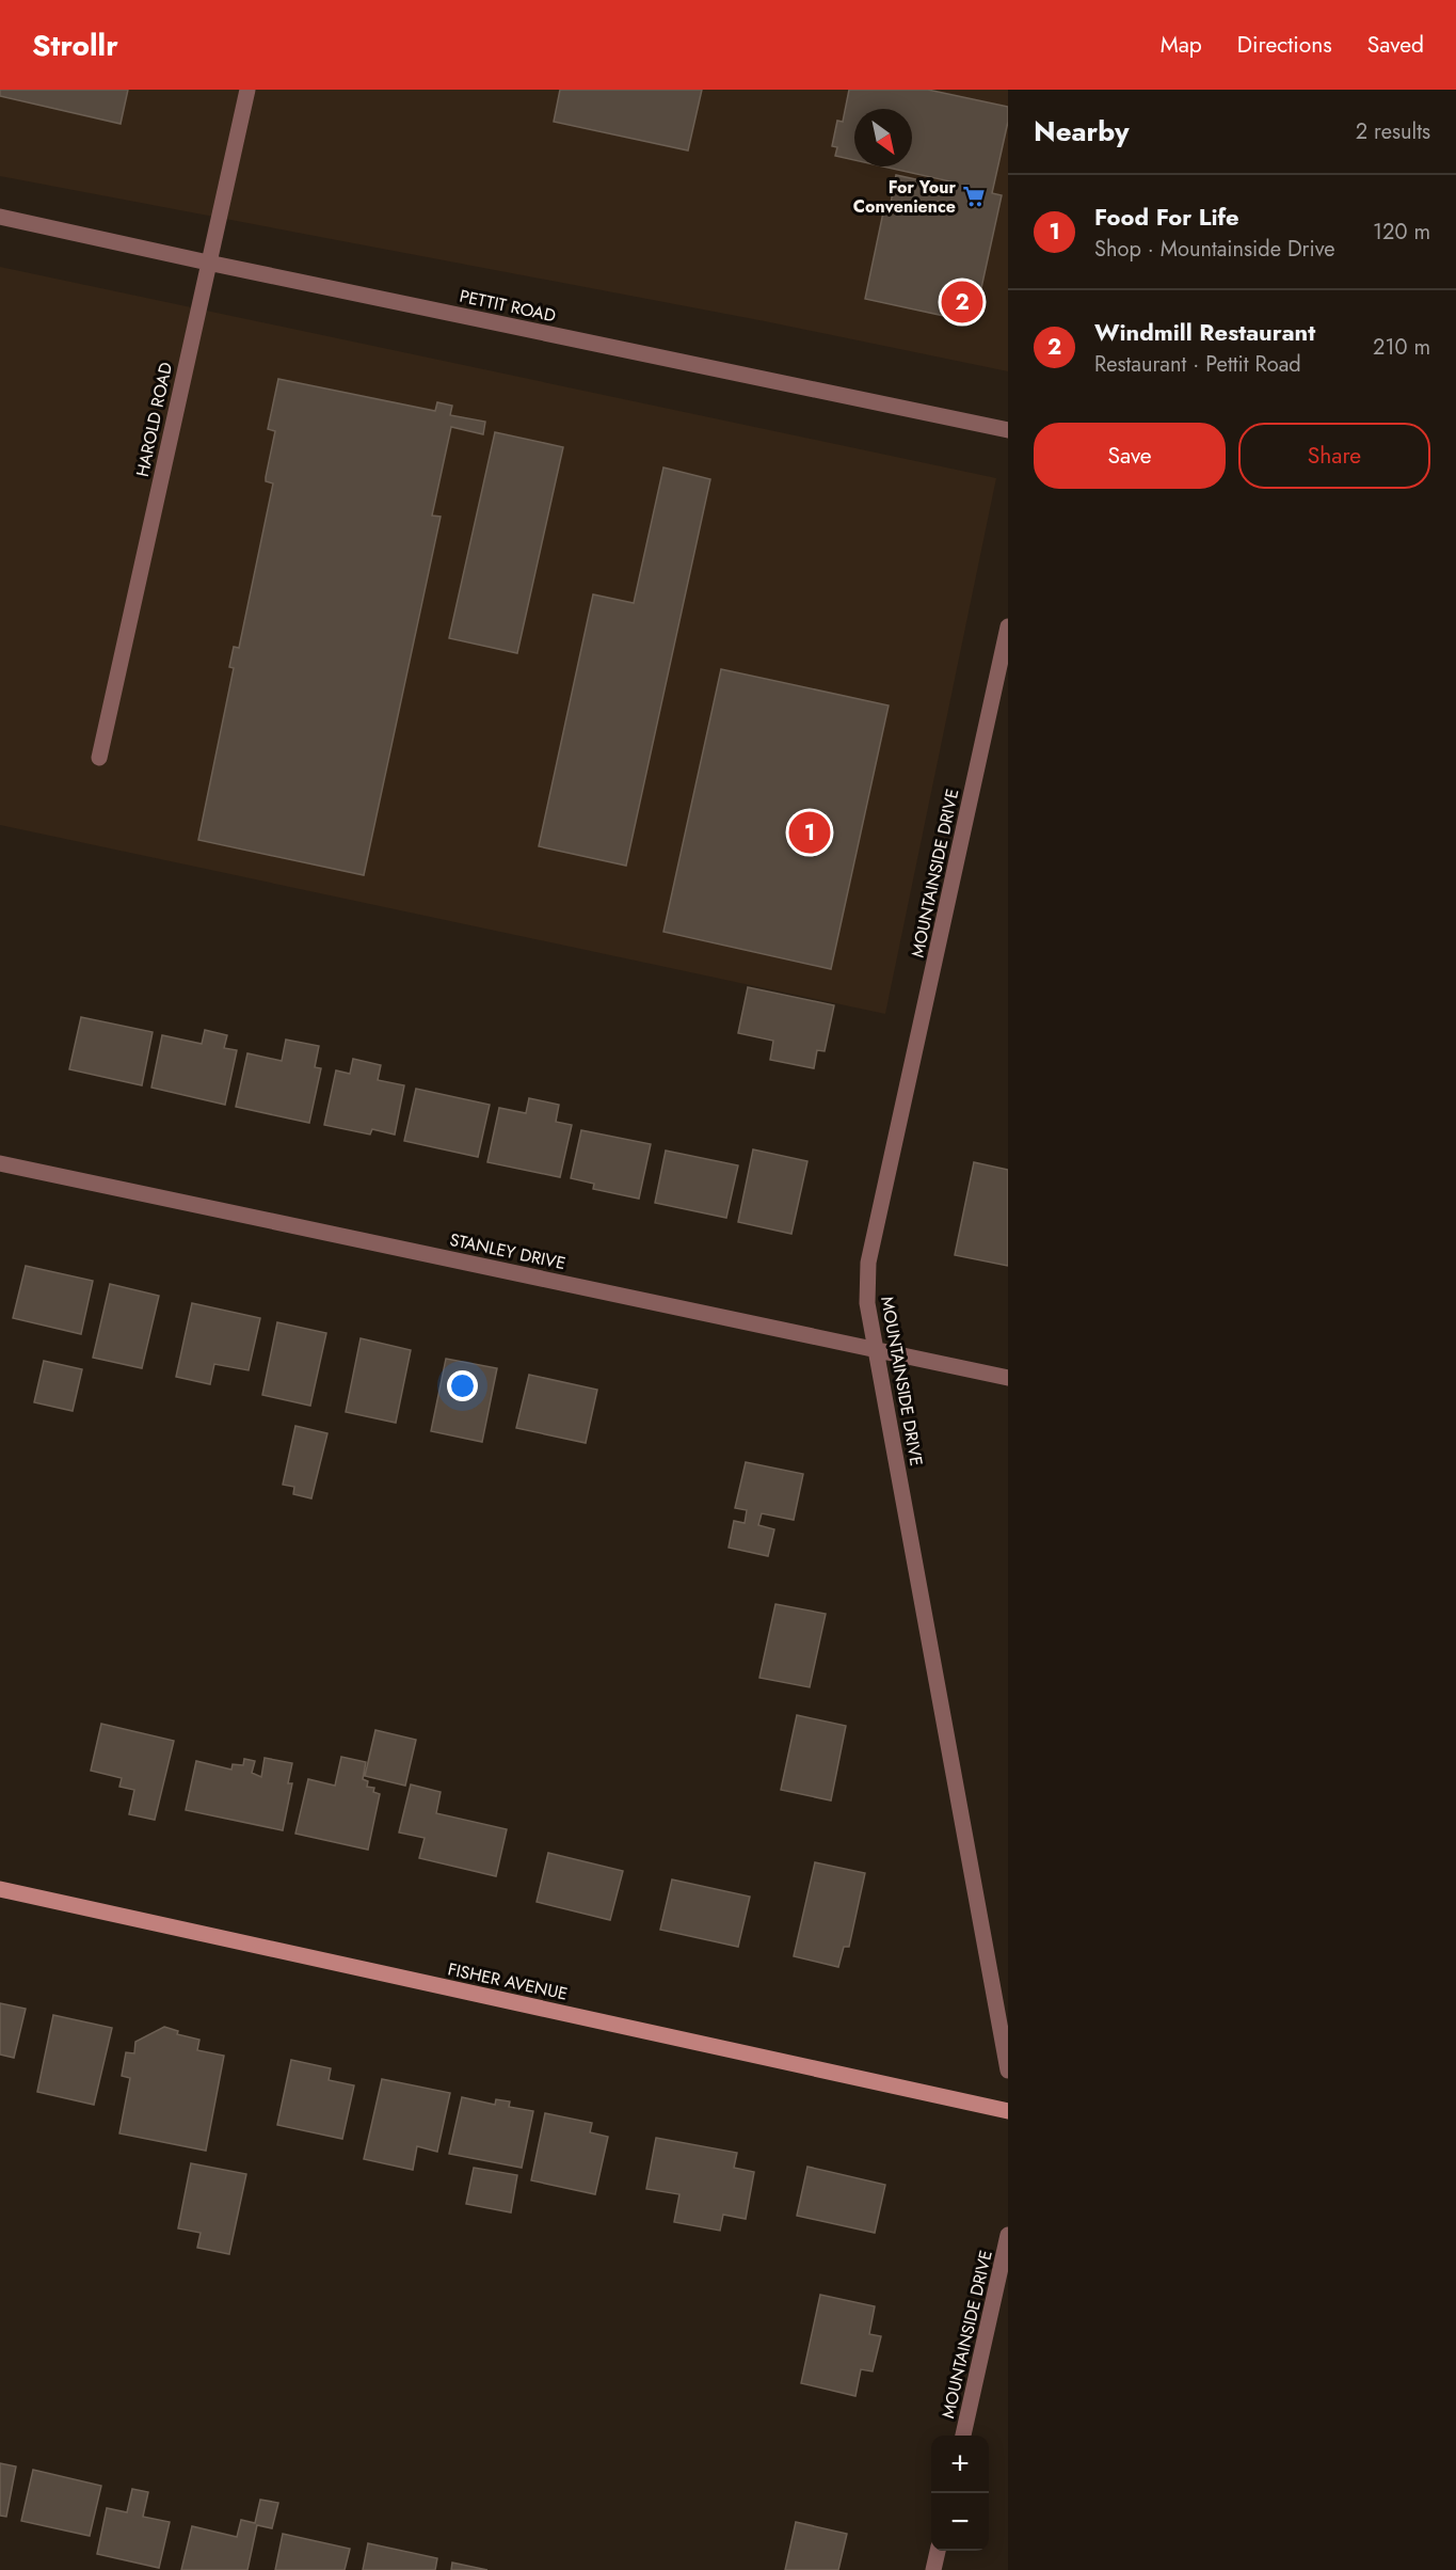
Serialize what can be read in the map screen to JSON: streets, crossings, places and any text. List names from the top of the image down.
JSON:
{
  "streets": {
    "street": [
      "PETTIT ROAD",
      "HAROLD ROAD",
      "MOUNTAINSIDE DRIVE",
      "STANLEY DRIVE",
      "FISHER AVENUE"
    ]
  },
  "crossings": [
    ["PETTIT ROAD", "HAROLD ROAD"],
    ["MOUNTAINSIDE DRIVE", "STANLEY DRIVE"]
  ],
  "places": {
    "supermarket": ["For Your Convenience"]
  },
  "north": "bottom right",
  "page": {
    "header": "Strollr",
    "nav": ["Map", "Directions", "Saved"],
    "heading": ["Nearby", "2 results"],
    "list": [
      {
        "mark": "1",
        "name": "Food For Life",
        "note": "Shop · Mountainside Drive",
        "value": "120 m"
      },
      {
        "mark": "2",
        "name": "Windmill Restaurant",
        "note": "Restaurant · Pettit Road",
        "value": "210 m"
      }
    ],
    "pins": ["2", "1"],
    "buttons": ["Save", "Share"],
    "map_buttons": ["+", "−"]
  }
}
